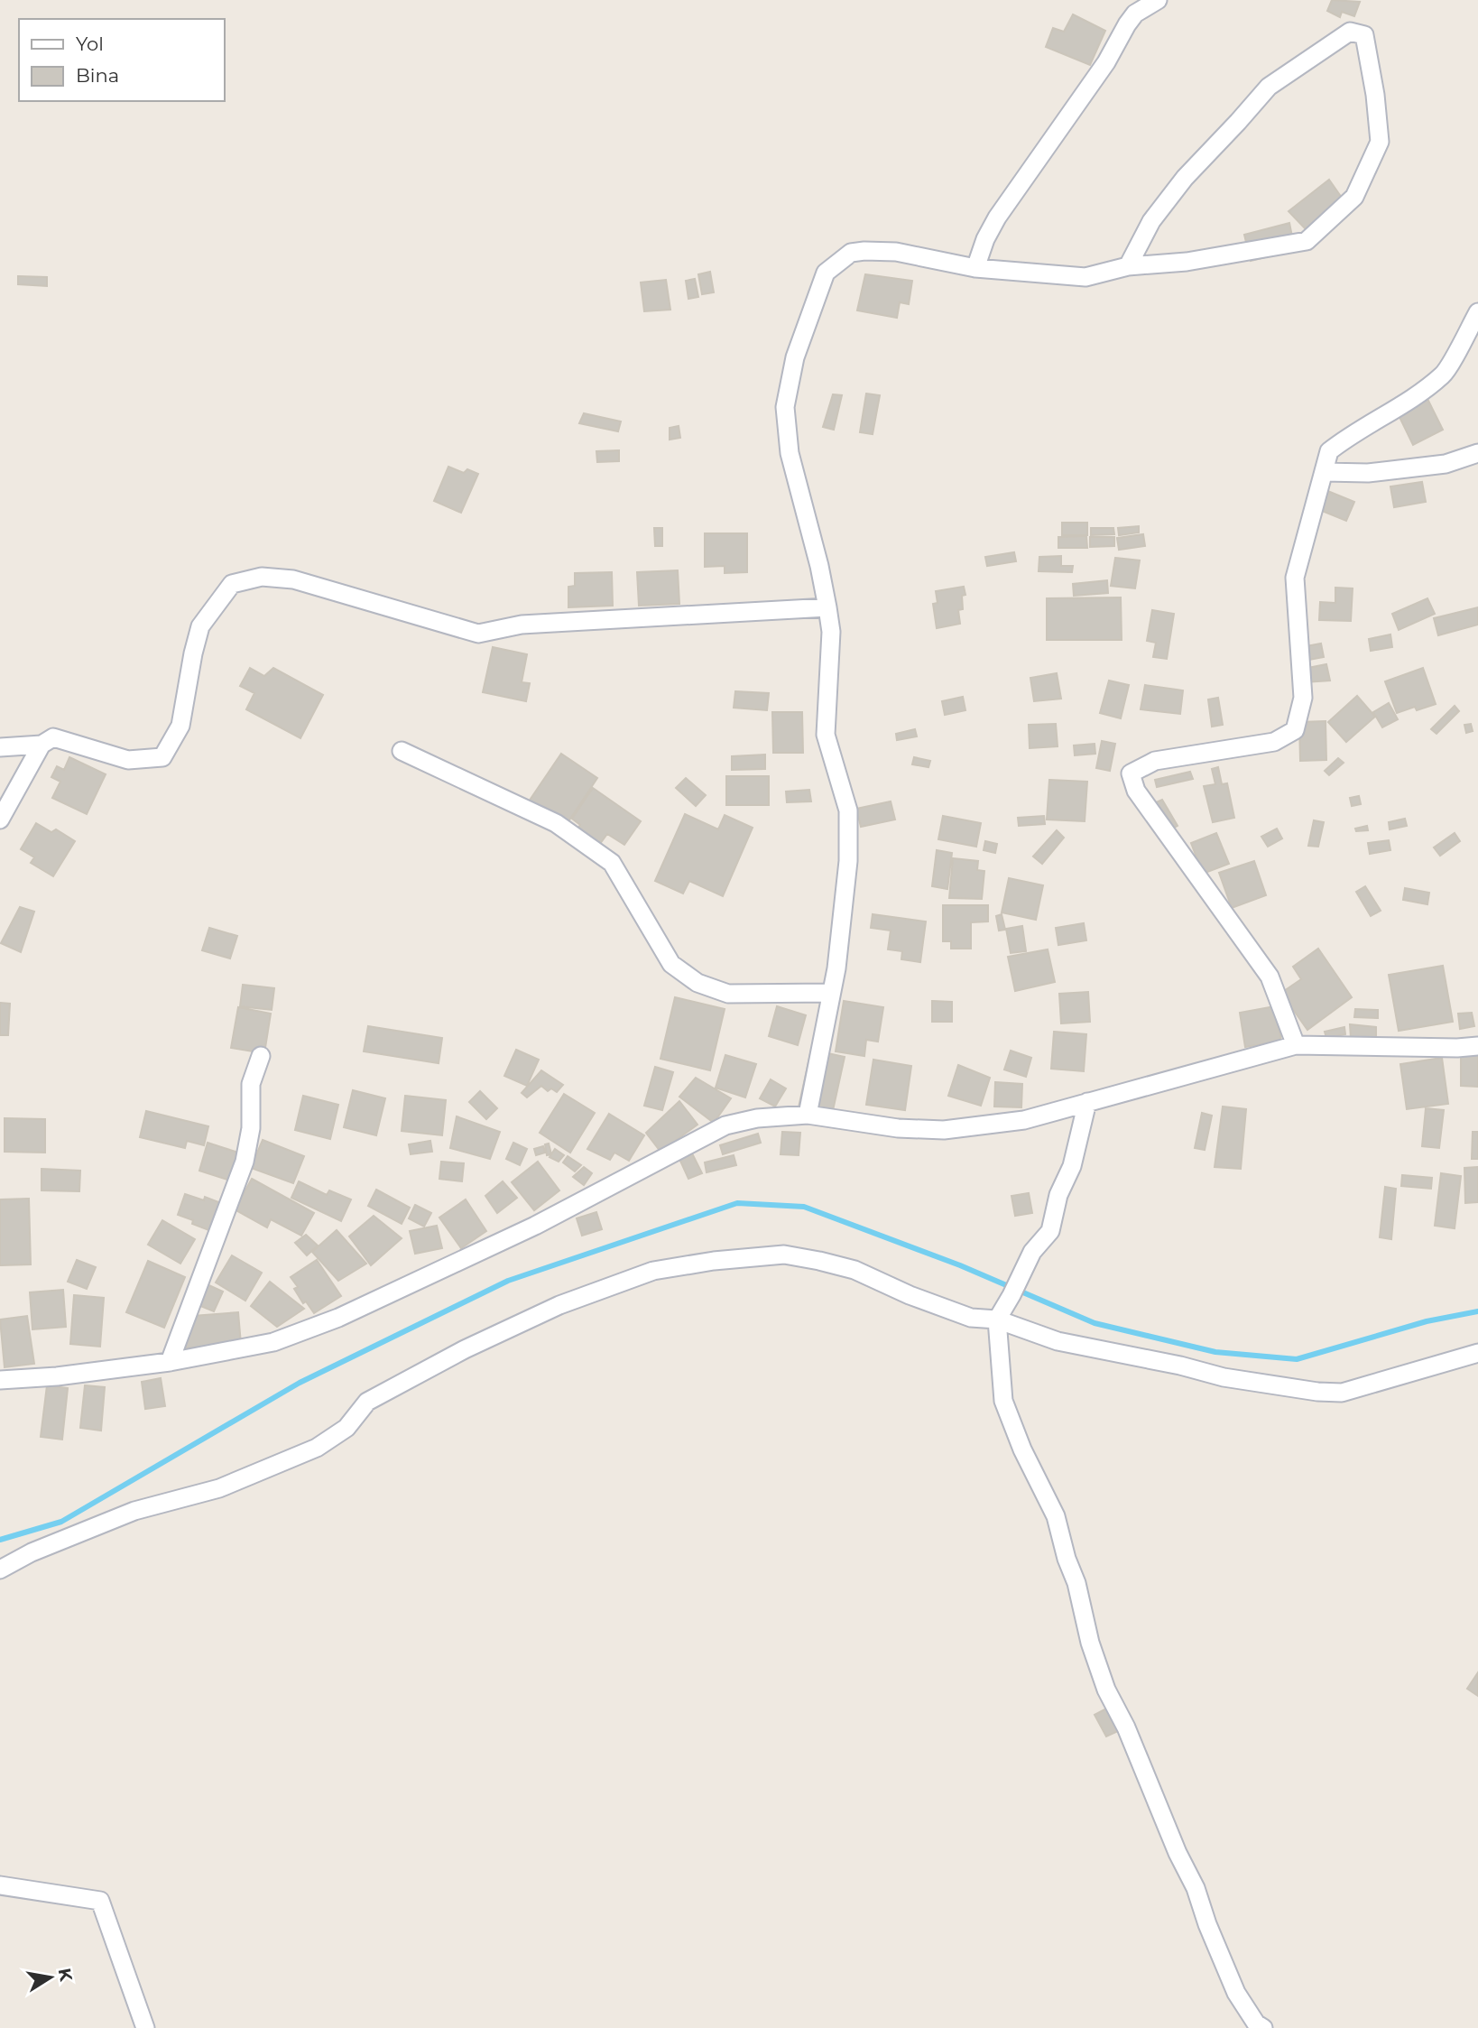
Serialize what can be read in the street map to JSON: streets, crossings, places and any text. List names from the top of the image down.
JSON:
{
  "legend": ["Yol", "Bina"],
  "north": "right"
}
